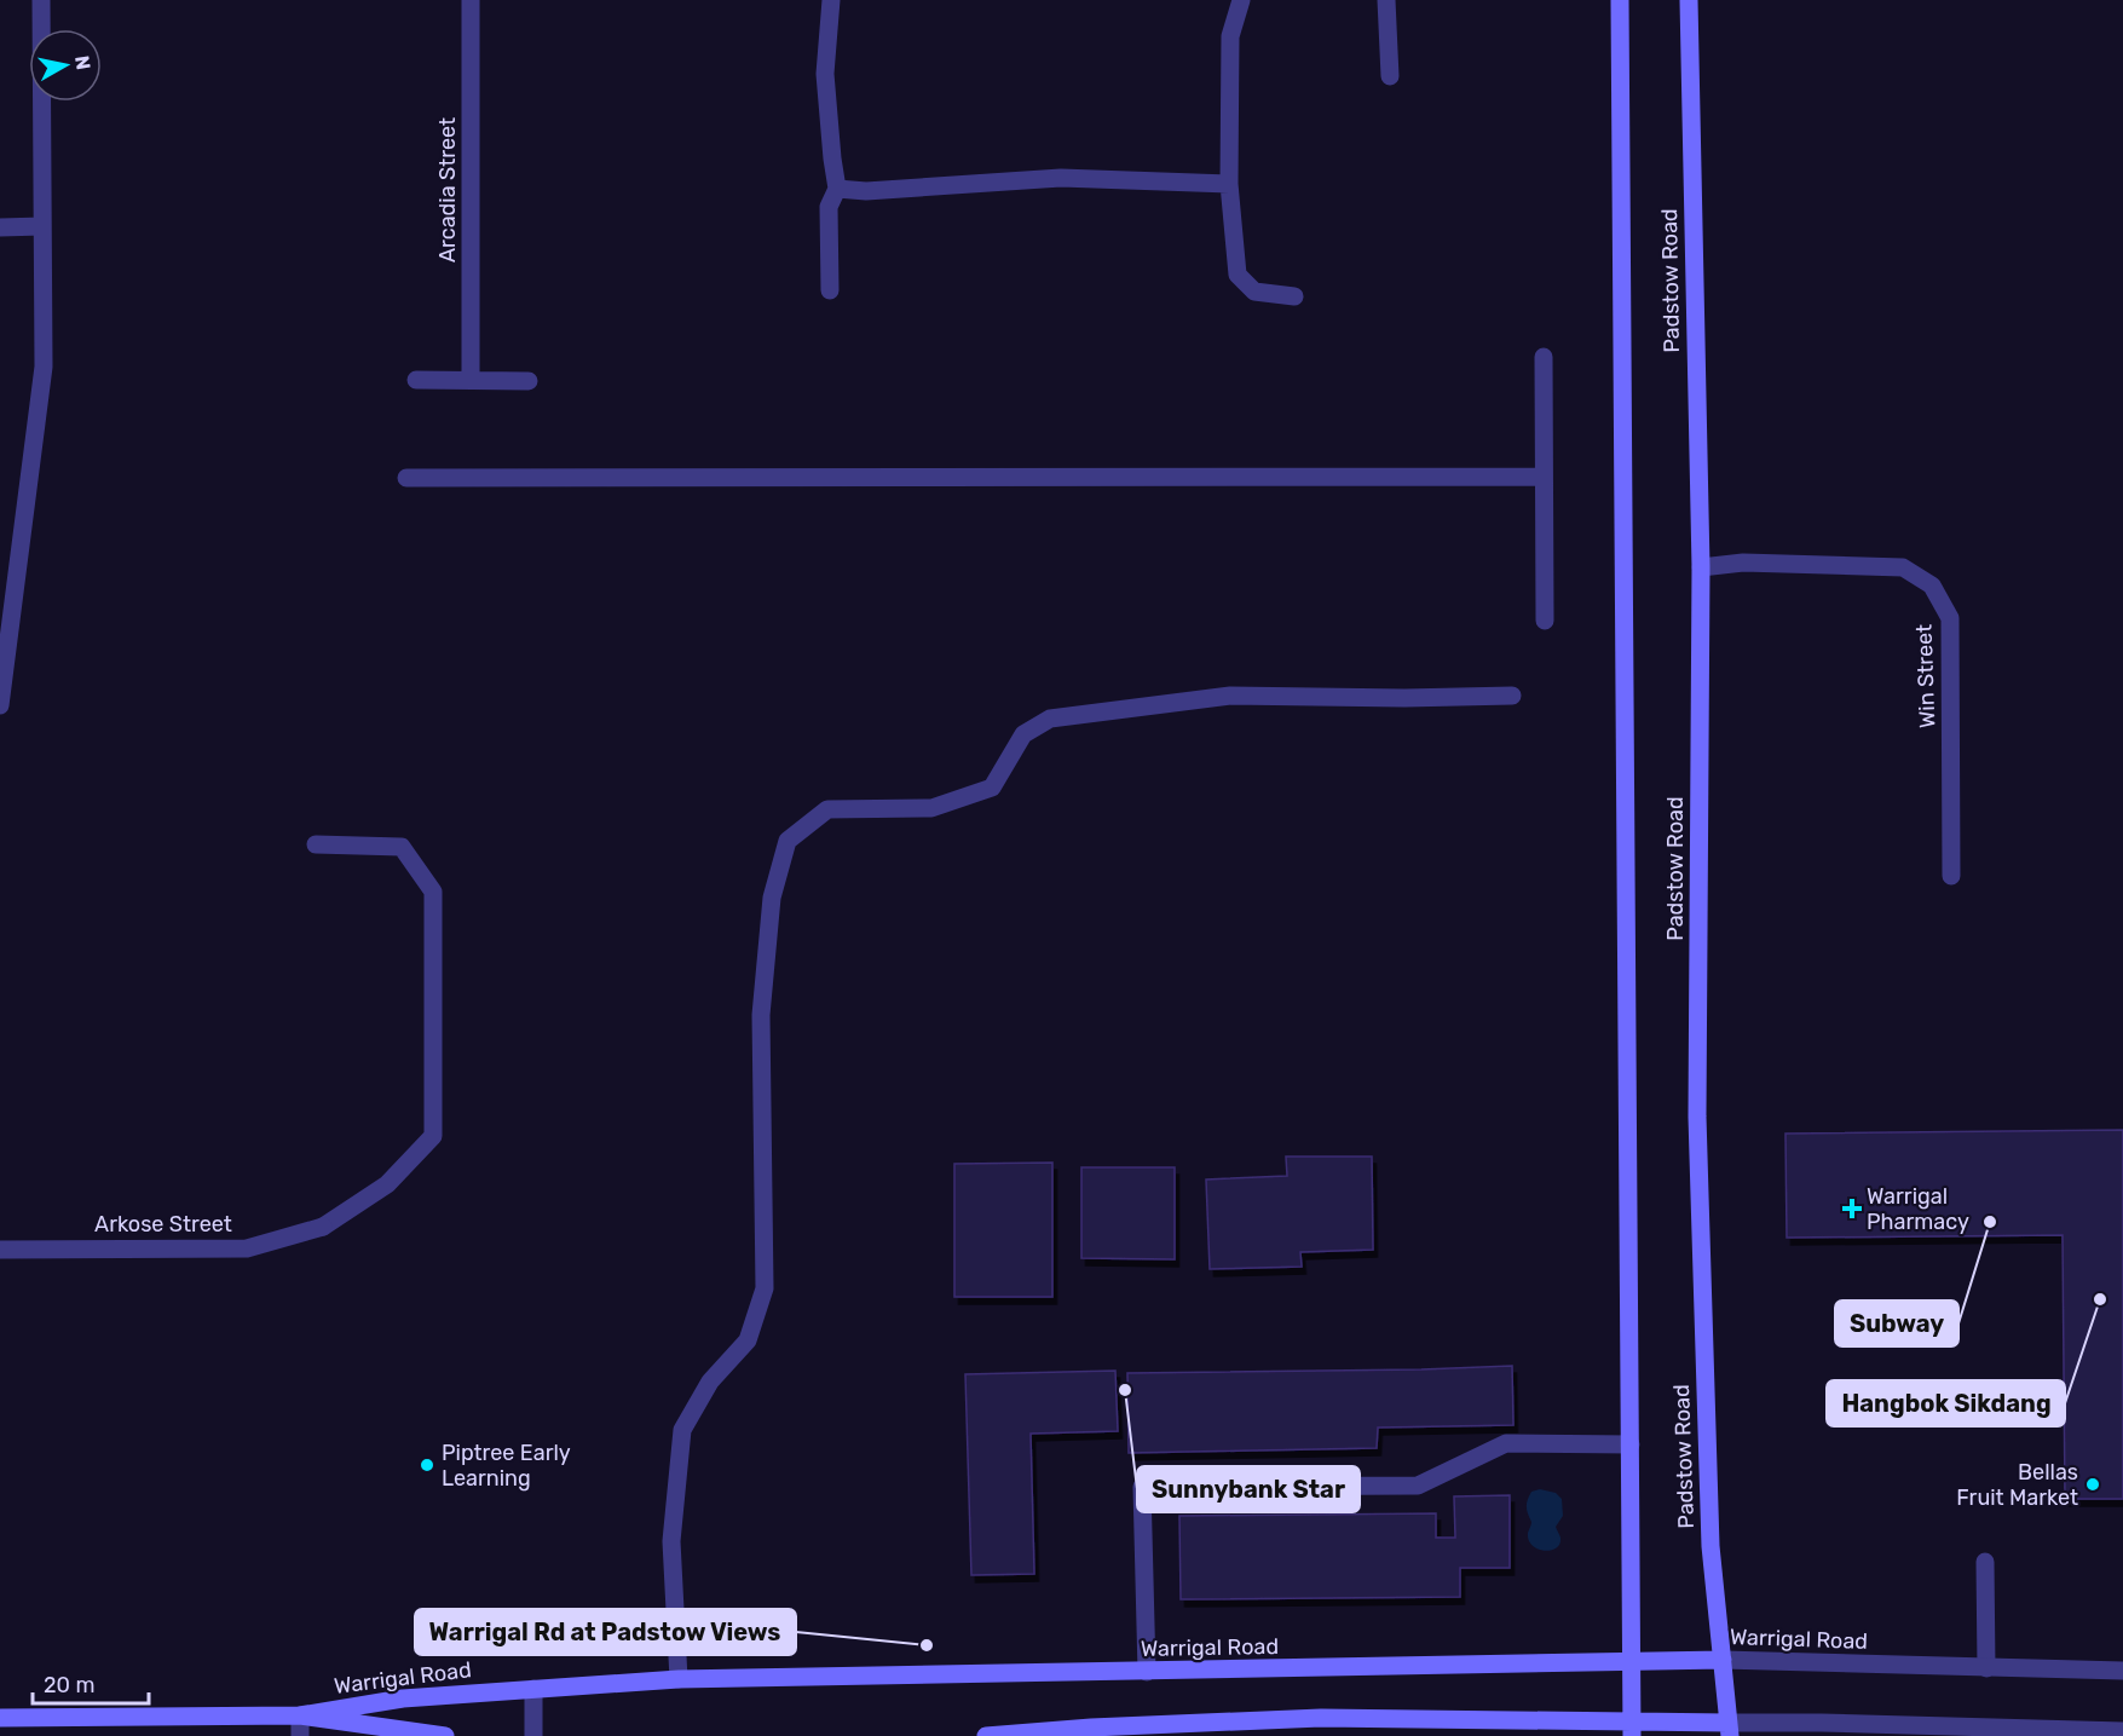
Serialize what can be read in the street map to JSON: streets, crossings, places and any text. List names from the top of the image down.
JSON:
{
  "streets": {
    "main road": ["Padstow Road", "Warrigal Road"],
    "street": ["Arcadia Street", "Win Street", "Arkose Street"]
  },
  "crossings": [
    ["Padstow Road", "Win Street"],
    ["Padstow Road", "Warrigal Road"]
  ],
  "places": {
    "health": ["Warrigal Pharmacy"],
    "other": [
      "Subway",
      "Hangbok Sikdang",
      "Sunnybank Star",
      "Piptree Early Learning",
      "Bellas Fruit Market",
      "Warrigal Rd at Padstow Views"
    ]
  },
  "scale_bar": "20 m",
  "north": "right"
}
